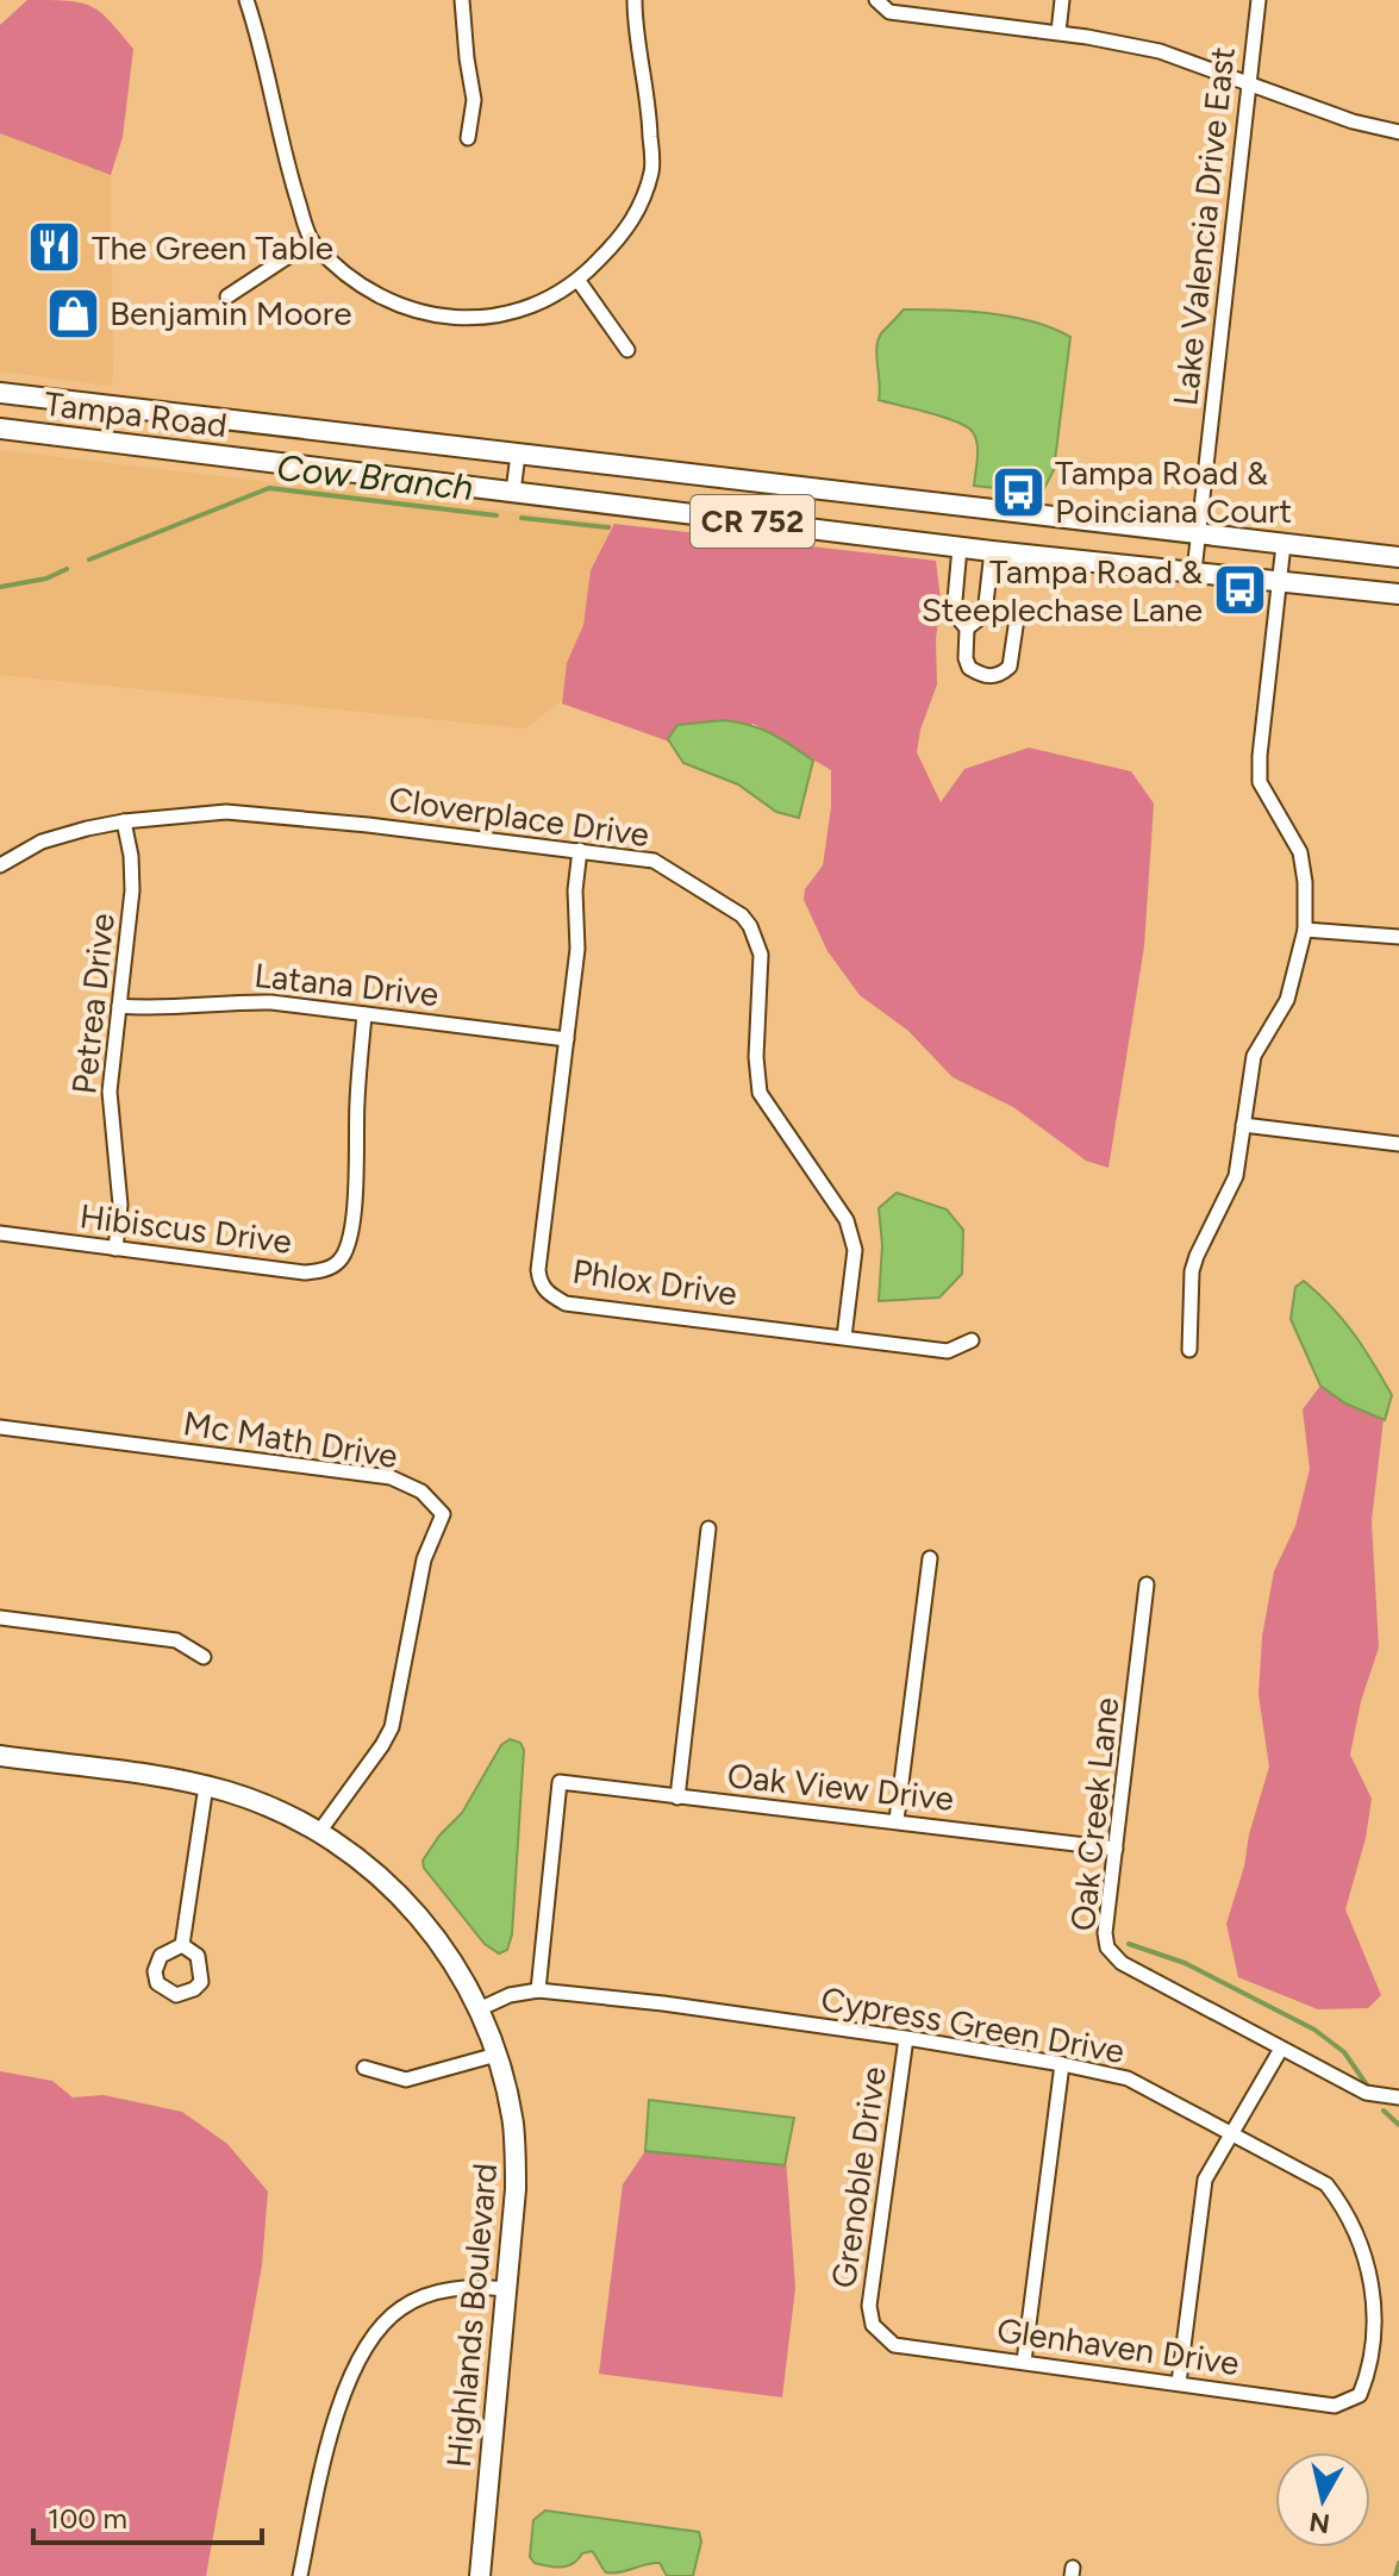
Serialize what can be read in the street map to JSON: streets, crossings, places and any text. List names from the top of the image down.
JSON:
{
  "streets": {
    "main road": ["Tampa Road", "CR 752", "Highlands Boulevard"],
    "street": [
      "Lake Valencia Drive East",
      "Cloverplace Drive",
      "Latana Drive",
      "Petrea Drive",
      "Hibiscus Drive",
      "Phlox Drive",
      "Mc Math Drive",
      "Oak View Drive",
      "Oak Creek Lane",
      "Cypress Green Drive",
      "Grenoble Drive",
      "Glenhaven Drive"
    ]
  },
  "crossings": [
    ["Lake Valencia Drive East", "Tampa Road"],
    ["Cloverplace Drive", "Petrea Drive"],
    ["Cloverplace Drive", "Phlox Drive"],
    ["Latana Drive", "Petrea Drive"],
    ["Latana Drive", "Hibiscus Drive"],
    ["Latana Drive", "Phlox Drive"],
    ["Petrea Drive", "Hibiscus Drive"],
    ["Mc Math Drive", "Highlands Boulevard"],
    ["Oak View Drive", "Oak Creek Lane"],
    ["Oak View Drive", "Cypress Green Drive"],
    ["Cypress Green Drive", "Grenoble Drive"],
    ["Cypress Green Drive", "Highlands Boulevard"],
    ["Cypress Green Drive", "Glenhaven Drive"],
    ["Grenoble Drive", "Glenhaven Drive"]
  ],
  "water": ["Cow Branch"],
  "places": {
    "restaurant": ["The Green Table"],
    "shop": ["Benjamin Moore"],
    "bus stop": ["Tampa Road & Poinciana Court", "Tampa Road & Steeplechase Lane"]
  },
  "scale_bar": "100 m",
  "north": "bottom"
}
